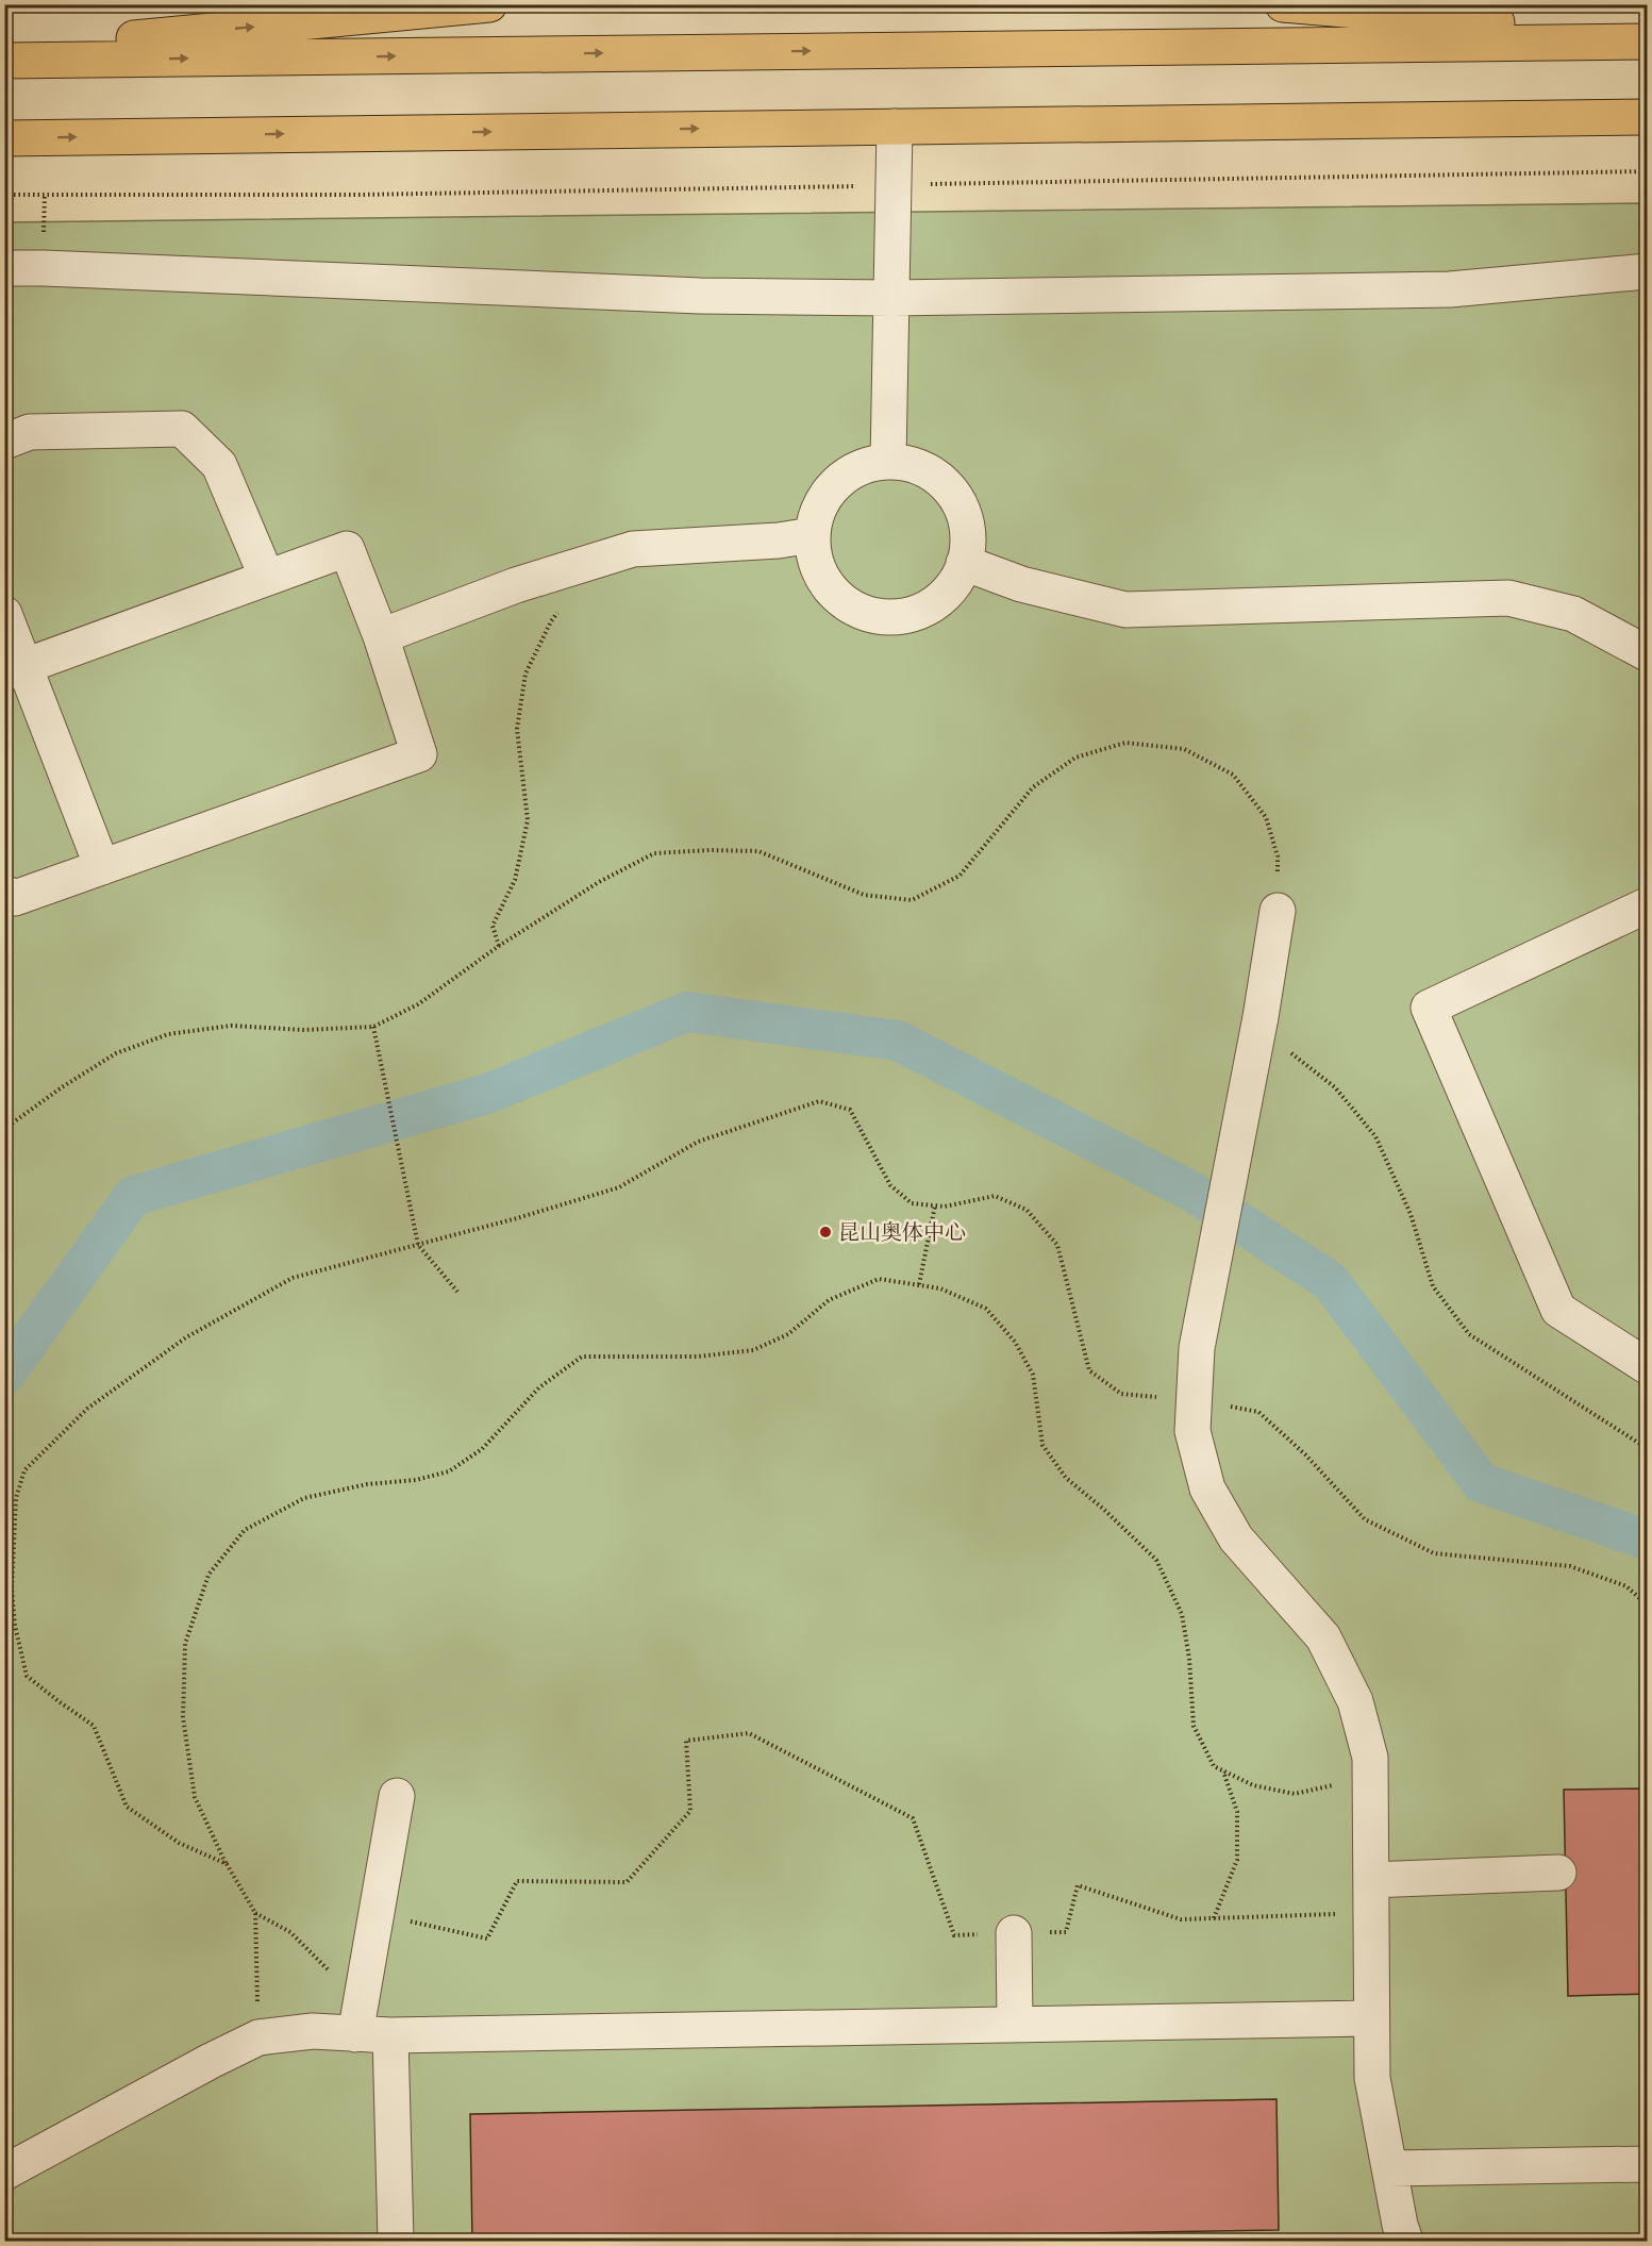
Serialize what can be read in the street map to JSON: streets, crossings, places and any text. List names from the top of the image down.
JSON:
{
  "places": ["昆山奥体中心"]
}
